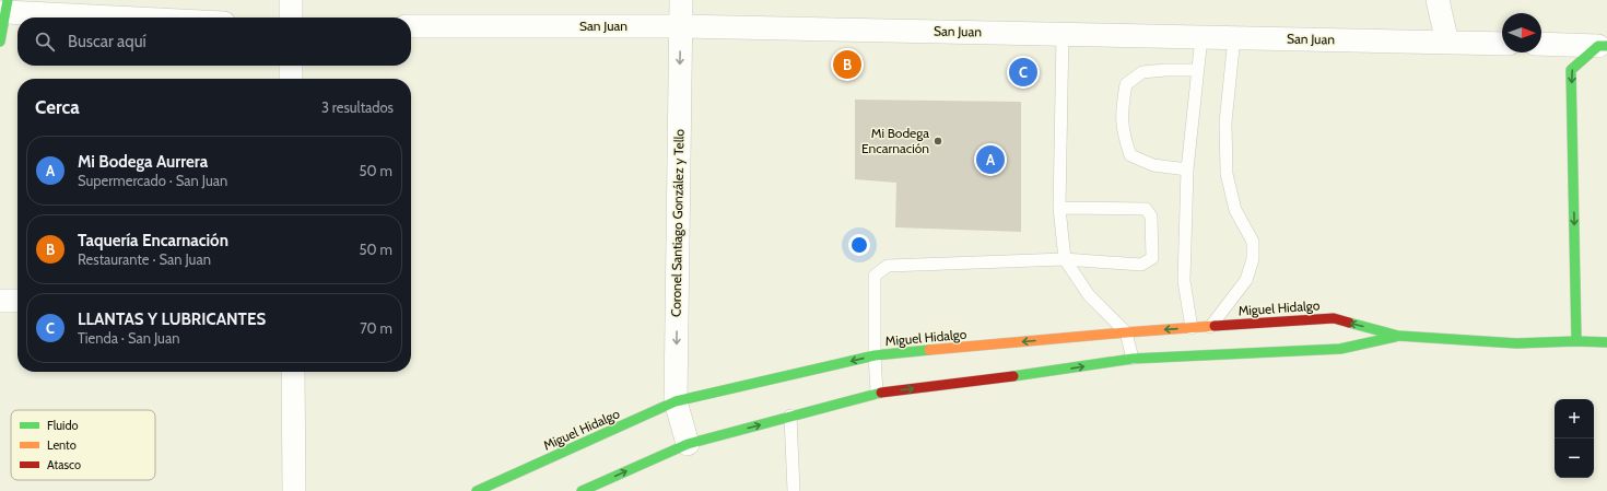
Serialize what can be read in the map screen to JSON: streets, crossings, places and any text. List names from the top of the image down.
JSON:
{
  "streets": {
    "street": ["San Juan", "Coronel Santiago González y Tello", "Miguel Hidalgo"]
  },
  "crossings": [
    ["San Juan", "Coronel Santiago González y Tello"],
    ["Coronel Santiago González y Tello", "Miguel Hidalgo"]
  ],
  "one_way": ["Coronel Santiago González y Tello"],
  "places": ["Mi Bodega Encarnación"],
  "legend": ["Fluido", "Lento", "Atasco"],
  "north": "right",
  "page": {
    "search": "Buscar aquí",
    "pins": ["B", "C", "A"],
    "heading": ["Cerca", "3 resultados"],
    "list": [
      {
        "mark": "A",
        "name": "Mi Bodega Aurrera",
        "note": "Supermercado · San Juan",
        "value": "50 m"
      },
      {
        "mark": "B",
        "name": "Taquería Encarnación",
        "note": "Restaurante · San Juan",
        "value": "50 m"
      },
      {
        "mark": "C",
        "name": "LLANTAS Y LUBRICANTES",
        "note": "Tienda · San Juan",
        "value": "70 m"
      }
    ],
    "map_buttons": ["+", "−"]
  }
}
